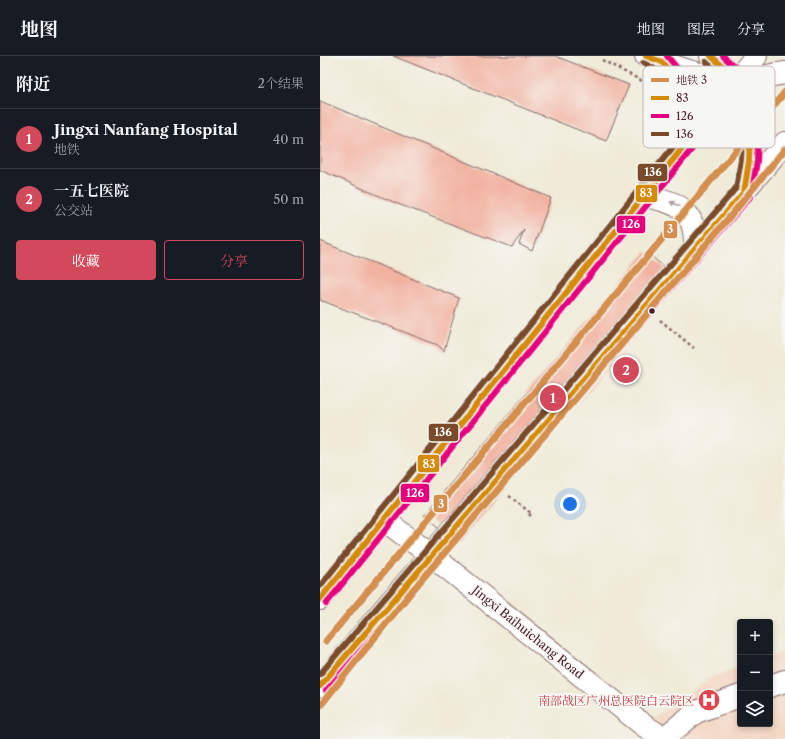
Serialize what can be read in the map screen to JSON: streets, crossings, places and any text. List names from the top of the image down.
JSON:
{
  "streets": {
    "main road": ["Jingxi Baihuichang Road"]
  },
  "places": {
    "hospital": ["南部战区广州总医院白云院区"]
  },
  "lines": [
    "transit line 83",
    "transit line 126",
    "transit line 136",
    "metro line 3"
  ],
  "legend": [
    "地铁 3",
    "83",
    "126",
    "136"
  ],
  "page": {
    "header": "地图",
    "nav": ["地图", "图层", "分享"],
    "heading": ["附近", "2个结果"],
    "list": [
      {
        "mark": "1",
        "name": "Jingxi Nanfang Hospital",
        "note": "地铁",
        "value": "40 m"
      },
      {
        "mark": "2",
        "name": "一五七医院",
        "note": "公交站",
        "value": "50 m"
      }
    ],
    "buttons": ["收藏", "分享"],
    "pins": ["2", "1"],
    "map_buttons": ["+", "−"]
  }
}
